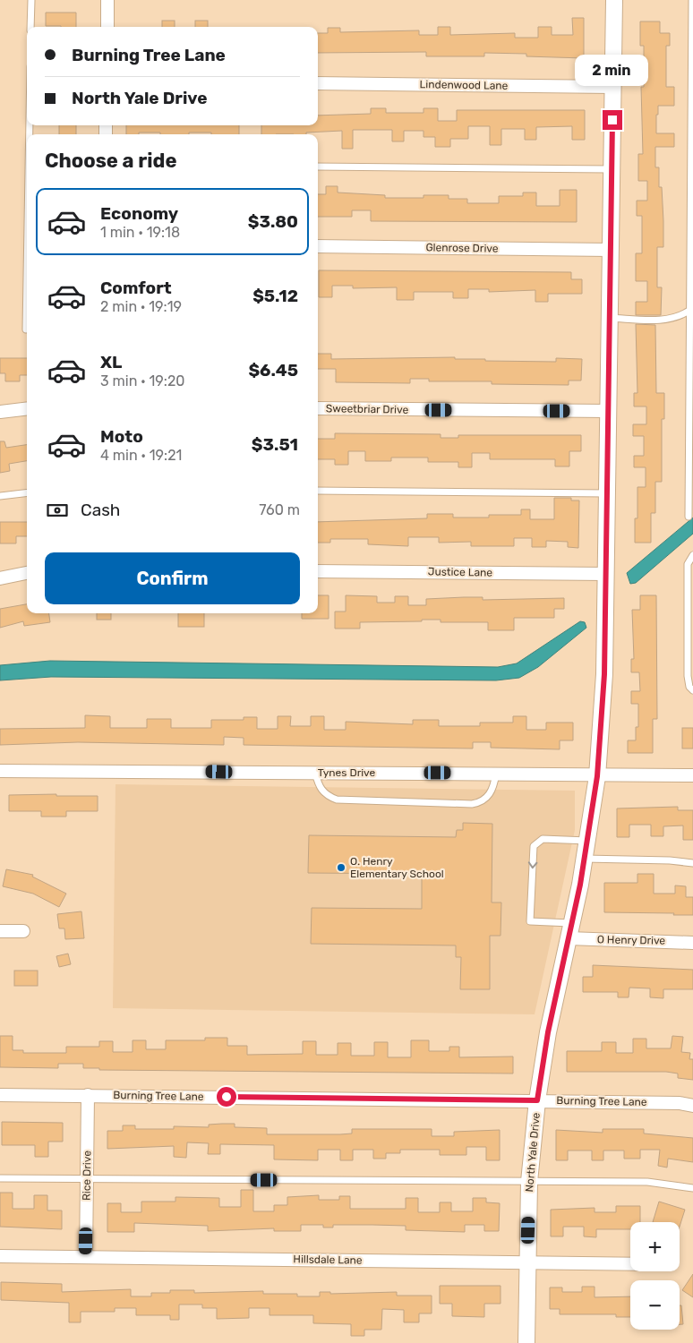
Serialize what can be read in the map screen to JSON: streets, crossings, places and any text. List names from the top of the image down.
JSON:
{
  "streets": {
    "street": [
      "Lindenwood Lane",
      "Glenrose Drive",
      "Sweetbriar Drive",
      "Justice Lane",
      "Tynes Drive",
      "O Henry Drive",
      "Burning Tree Lane",
      "North Yale Drive",
      "Rice Drive",
      "Hillsdale Lane"
    ]
  },
  "crossings": [
    ["Lindenwood Lane", "North Yale Drive"],
    ["Glenrose Drive", "North Yale Drive"],
    ["Sweetbriar Drive", "North Yale Drive"],
    ["Justice Lane", "North Yale Drive"],
    ["Tynes Drive", "North Yale Drive"],
    ["O Henry Drive", "North Yale Drive"],
    ["Burning Tree Lane", "North Yale Drive"],
    ["Burning Tree Lane", "Rice Drive"],
    ["North Yale Drive", "Hillsdale Lane"],
    ["Rice Drive", "Hillsdale Lane"]
  ],
  "places": ["O. Henry Elementary School"],
  "page": {
    "banner": ["Burning Tree Lane", "North Yale Drive"],
    "bubble": "2 min",
    "heading": "Choose a ride",
    "list": [
      {
        "name": "Economy",
        "note": "1 min · 19:18",
        "value": "$3.80"
      },
      {
        "name": "Comfort",
        "note": "2 min · 19:19",
        "value": "$5.12"
      },
      {
        "name": "XL",
        "note": "3 min · 19:20",
        "value": "$6.45"
      },
      {
        "name": "Moto",
        "note": "4 min · 19:21",
        "value": "$3.51"
      }
    ],
    "pay": ["Cash", "760 m"],
    "buttons": "Confirm",
    "map_buttons": ["+", "−"]
  }
}
